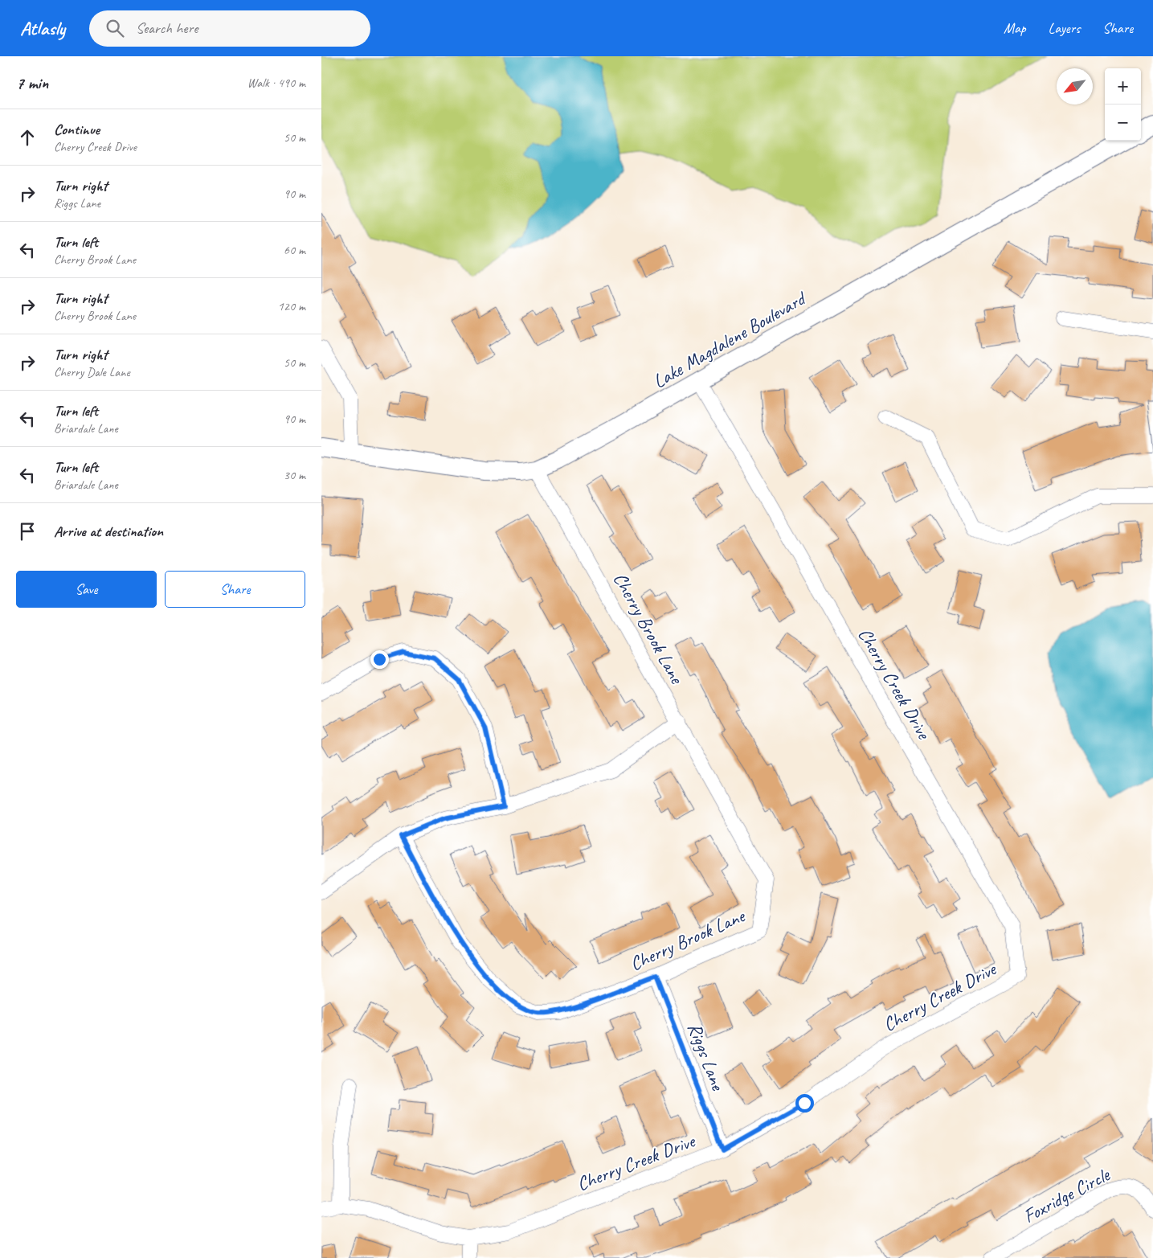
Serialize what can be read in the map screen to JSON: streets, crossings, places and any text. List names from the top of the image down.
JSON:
{
  "streets": {
    "street": [
      "Lake Magdalene Boulevard",
      "Cherry Brook Lane",
      "Cherry Creek Drive",
      "Riggs Lane",
      "Foxridge Circle"
    ]
  },
  "crossings": [
    ["Lake Magdalene Boulevard", "Cherry Brook Lane"],
    ["Lake Magdalene Boulevard", "Cherry Creek Drive"],
    ["Cherry Brook Lane", "Riggs Lane"],
    ["Cherry Creek Drive", "Riggs Lane"]
  ],
  "north": "bottom left",
  "page": {
    "header": "Atlasly",
    "search": "Search here",
    "nav": ["Map", "Layers", "Share"],
    "heading": ["7 min", "Walk · 490 m"],
    "map_buttons": ["+", "−"],
    "list": [
      ["Continue", "Cherry Creek Drive", "50 m"],
      ["Turn right", "Riggs Lane", "90 m"],
      ["Turn left", "Cherry Brook Lane", "60 m"],
      ["Turn right", "Cherry Brook Lane", "120 m"],
      ["Turn right", "Cherry Dale Lane", "50 m"],
      ["Turn left", "Briardale Lane", "90 m"],
      ["Turn left", "Briardale Lane", "30 m"],
      "Arrive at destination"
    ],
    "buttons": ["Save", "Share"]
  }
}
